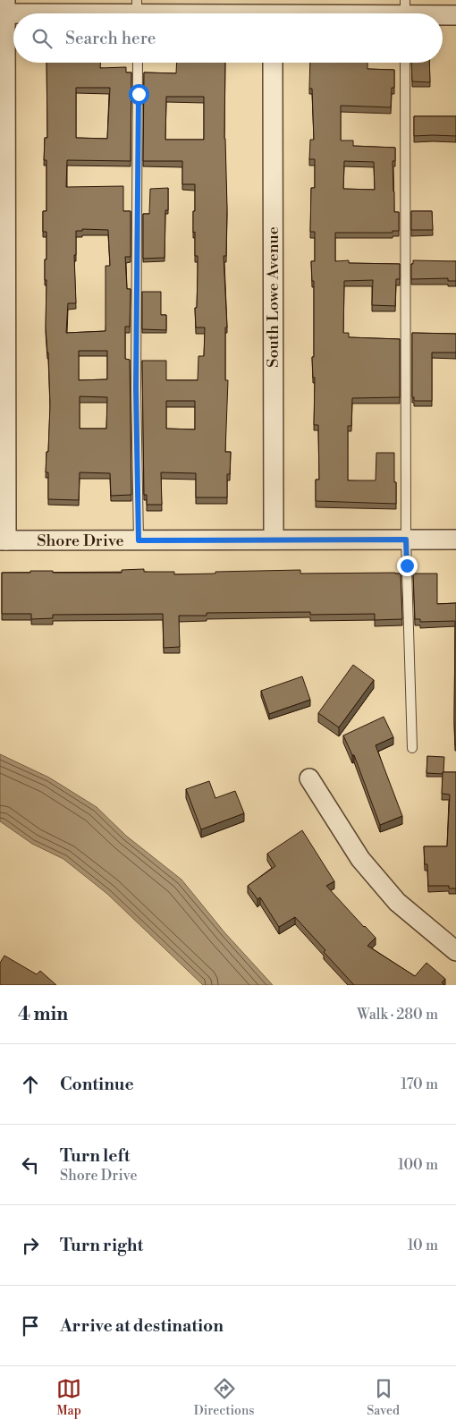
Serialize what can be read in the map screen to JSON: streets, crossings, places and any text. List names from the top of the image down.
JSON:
{
  "streets": {
    "street": ["South Lowe Avenue", "Shore Drive"]
  },
  "crossings": [
    ["South Lowe Avenue", "Shore Drive"]
  ],
  "page": {
    "search": "Search here",
    "heading": ["4 min", "Walk · 280 m"],
    "list": [
      ["Continue", "170 m"],
      ["Turn left", "Shore Drive", "100 m"],
      ["Turn right", "10 m"],
      "Arrive at destination"
    ],
    "nav": ["Map", "Directions", "Saved"]
  }
}
